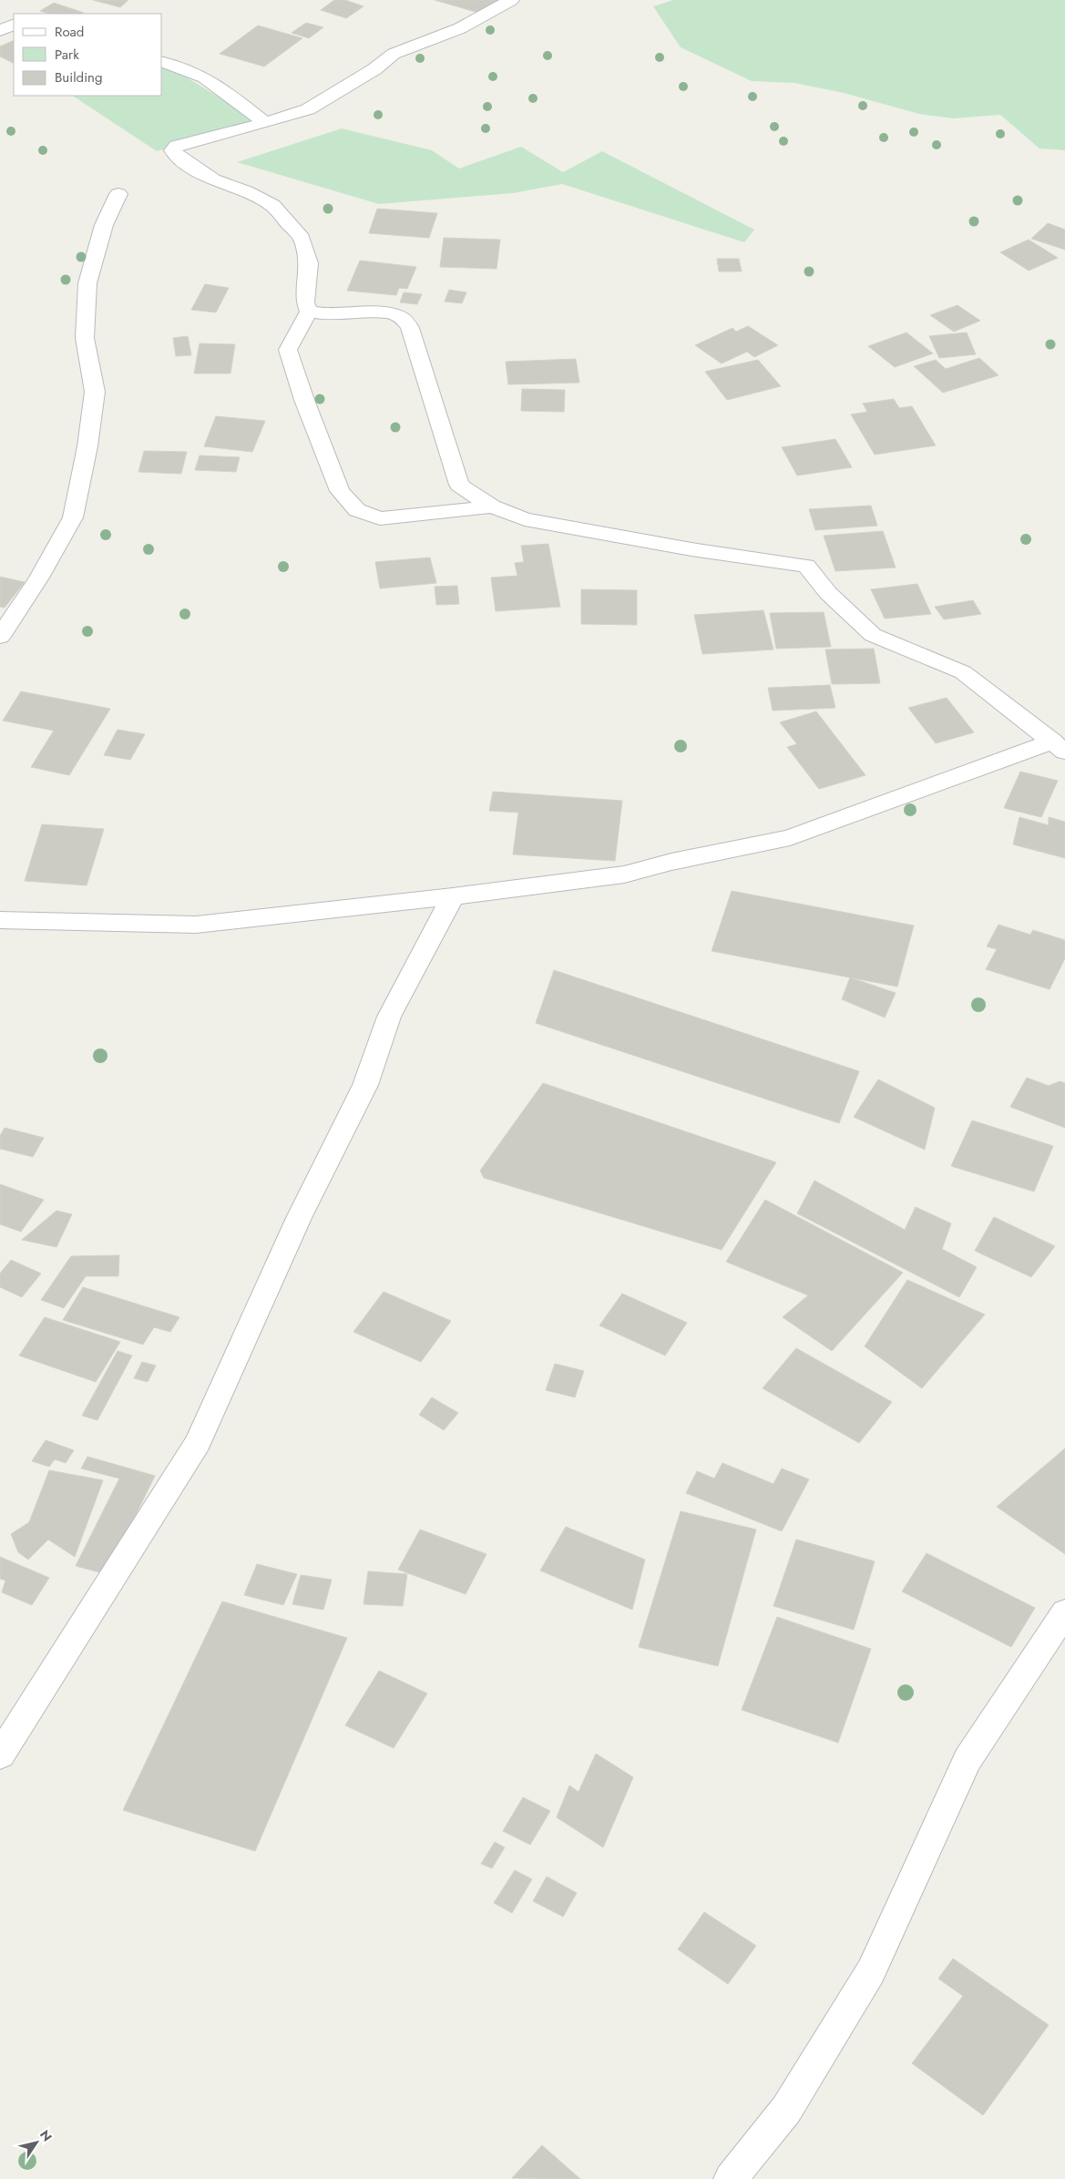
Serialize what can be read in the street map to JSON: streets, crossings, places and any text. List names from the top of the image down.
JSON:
{
  "legend": ["Road", "Park", "Building"],
  "north": "top right"
}
